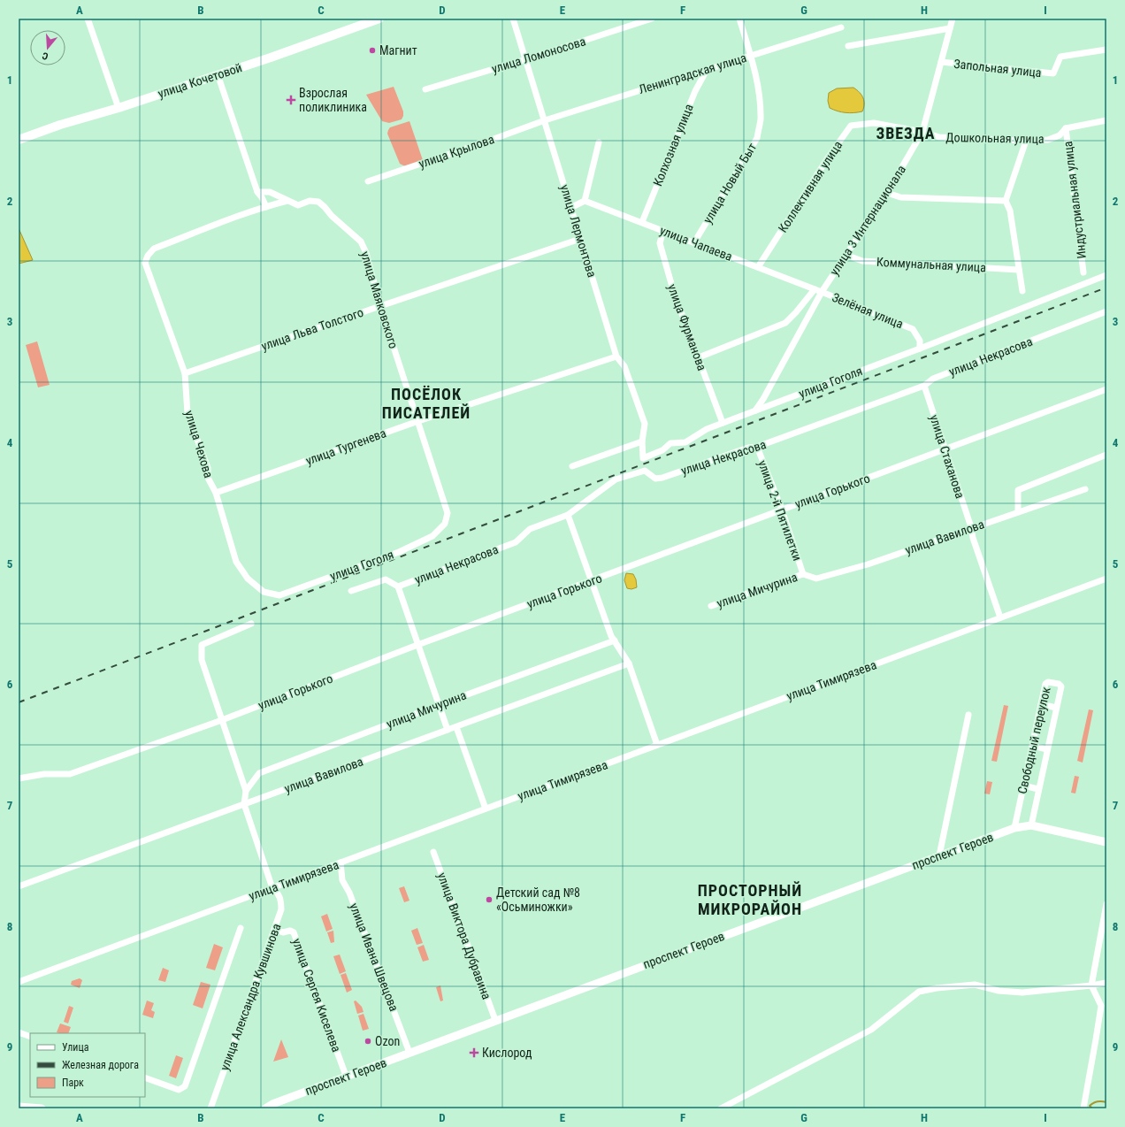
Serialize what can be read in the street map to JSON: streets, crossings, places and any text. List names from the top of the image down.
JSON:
{
  "streets": {
    "main road": ["улица Кочетовой"],
    "street": [
      "улица Ломоносова",
      "Запольная улица",
      "Ленинградская улица",
      "Дошкольная улица",
      "Колхозная улица",
      "улица Крылова",
      "улица Новый Быт",
      "Коллективная улица",
      "Индустриальная улица",
      "улица 3 Интернационала",
      "улица Лермонтова",
      "улица Чапаева",
      "Коммунальная улица",
      "улица Маяковского",
      "Зелёная улица",
      "улица Фурманова",
      "улица Льва Толстого",
      "улица Некрасова",
      "улица Гоголя",
      "улица Чехова",
      "улица Тургенева",
      "улица Стаханова",
      "улица Горького",
      "улица 2-й Пятилетки",
      "улица Вавилова",
      "улица Мичурина",
      "улица Тимирязева",
      "Свободный переулок",
      "проспект Героев",
      "улица Виктора Дубравина",
      "улица Ивана Швецова",
      "улица Сергея Киселева",
      "улица Александра Кувшинова"
    ]
  },
  "crossings": [
    ["улица Ломоносова", "улица Лермонтова"],
    ["Запольная улица", "улица 3 Интернационала"],
    ["Ленинградская улица", "Колхозная улица"],
    ["Ленинградская улица", "улица Крылова"],
    ["Ленинградская улица", "улица Новый Быт"],
    ["Ленинградская улица", "улица Лермонтова"],
    ["Дошкольная улица", "Коллективная улица"],
    ["Дошкольная улица", "Индустриальная улица"],
    ["Дошкольная улица", "улица 3 Интернационала"],
    ["Колхозная улица", "улица Чапаева"],
    ["улица Крылова", "улица Лермонтова"],
    ["улица Новый Быт", "улица Чапаева"],
    ["Коллективная улица", "улица Чапаева"],
    ["улица 3 Интернационала", "улица Чапаева"],
    ["улица 3 Интернационала", "Коммунальная улица"],
    ["улица 3 Интернационала", "Зелёная улица"],
    ["улица 3 Интернационала", "улица Гоголя"],
    ["улица Лермонтова", "улица Льва Толстого"],
    ["улица Лермонтова", "улица Гоголя"],
    ["улица Лермонтова", "улица Тургенева"],
    ["улица Чапаева", "Зелёная улица"],
    ["улица Чапаева", "улица Фурманова"],
    ["улица Маяковского", "улица Льва Толстого"],
    ["улица Маяковского", "улица Гоголя"],
    ["улица Маяковского", "улица Тургенева"],
    ["Зелёная улица", "улица Гоголя"],
    ["улица Фурманова", "улица Гоголя"],
    ["улица Льва Толстого", "улица Чехова"],
    ["улица Некрасова", "улица Стаханова"],
    ["улица Некрасова", "улица 2-й Пятилетки"],
    ["улица Гоголя", "улица Чехова"],
    ["улица Чехова", "улица Тургенева"],
    ["улица Стаханова", "улица Горького"],
    ["улица Стаханова", "улица Вавилова"],
    ["улица Стаханова", "улица Тимирязева"],
    ["улица Горького", "улица 2-й Пятилетки"],
    ["улица 2-й Пятилетки", "улица Вавилова"],
    ["улица 2-й Пятилетки", "улица Мичурина"],
    ["улица Вавилова", "улица Мичурина"],
    ["улица Вавилова", "улица Александра Кувшинова"],
    ["улица Тимирязева", "улица Ивана Швецова"],
    ["улица Тимирязева", "улица Александра Кувшинова"],
    ["Свободный переулок", "проспект Героев"],
    ["проспект Героев", "улица Виктора Дубравина"],
    ["проспект Героев", "улица Ивана Швецова"],
    ["проспект Героев", "улица Сергея Киселева"],
    ["улица Сергея Киселева", "улица Александра Кувшинова"]
  ],
  "districts": ["ЗВЕЗДА", "ПОСЁЛОК ПИСАТЕЛЕЙ", "ПРОСТОРНЫЙ МИКРОРАЙОН"],
  "places": {
    "other": ["Магнит", "Детский сад №8 «Осьминожки»", "Ozon"],
    "health": ["Взрослая поликлиника", "Кислород"]
  },
  "legend": ["Улица", "Железная дорога", "Парк"],
  "north": "bottom",
  "grid": {
    "columns": [
      "A",
      "B",
      "C",
      "D",
      "E",
      "F",
      "G",
      "H",
      "I"
    ],
    "rows": [
      "1",
      "2",
      "3",
      "4",
      "5",
      "6",
      "7",
      "8",
      "9"
    ]
  }
}
